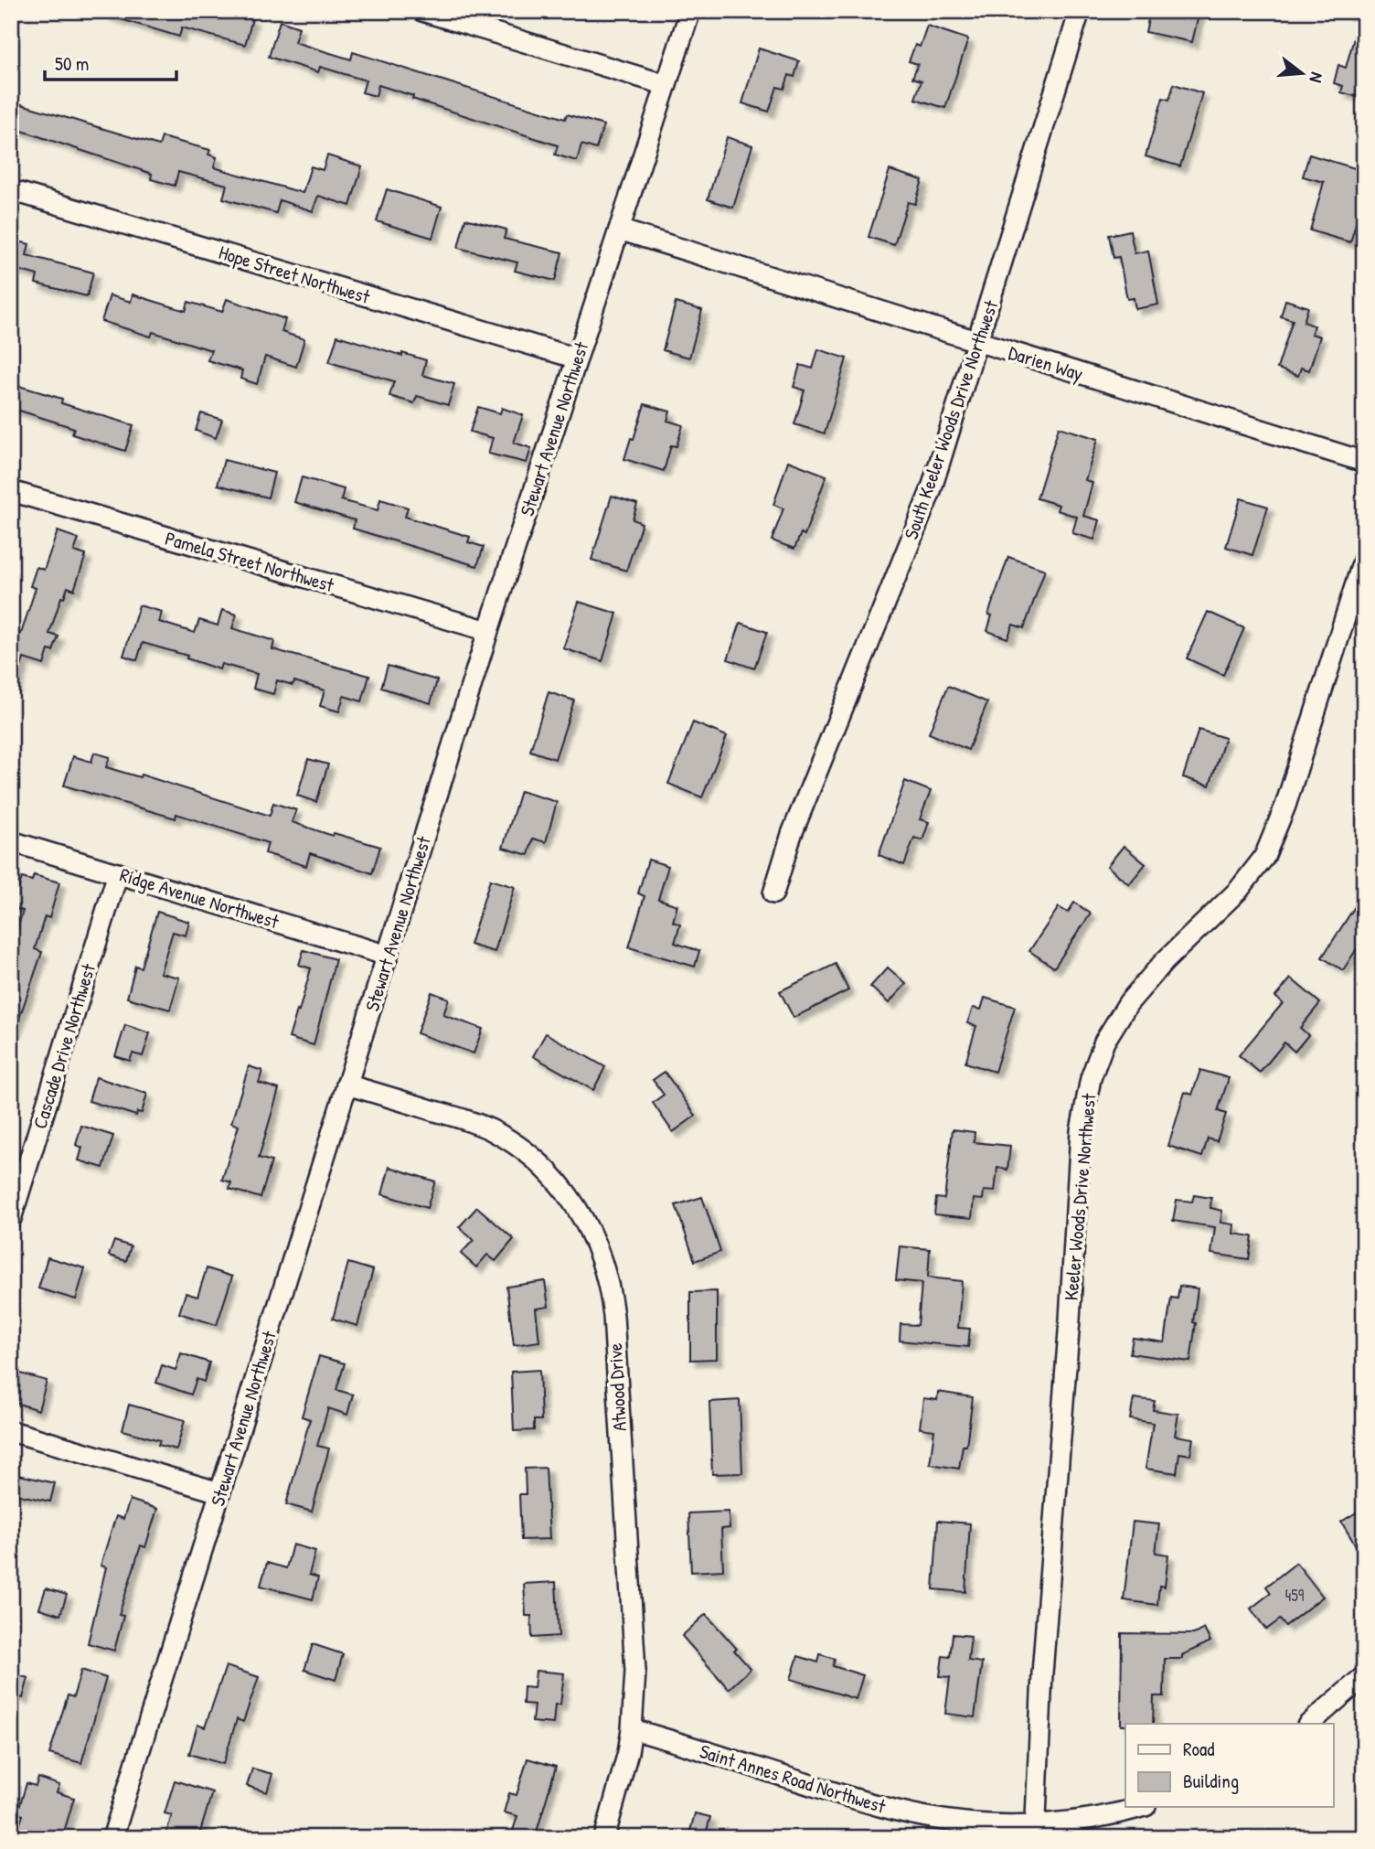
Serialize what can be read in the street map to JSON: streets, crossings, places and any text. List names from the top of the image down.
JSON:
{
  "streets": {
    "street": [
      "Hope Street Northwest",
      "Darien Way",
      "South Keeler Woods Drive Northwest",
      "Stewart Avenue Northwest",
      "Pamela Street Northwest",
      "Ridge Avenue Northwest",
      "Cascade Drive Northwest",
      "Keeler Woods Drive Northwest",
      "Atwood Drive",
      "Saint Annes Road Northwest"
    ]
  },
  "crossings": [
    ["Hope Street Northwest", "Stewart Avenue Northwest"],
    ["Darien Way", "South Keeler Woods Drive Northwest"],
    ["Darien Way", "Stewart Avenue Northwest"],
    ["Stewart Avenue Northwest", "Pamela Street Northwest"],
    ["Stewart Avenue Northwest", "Ridge Avenue Northwest"],
    ["Stewart Avenue Northwest", "Atwood Drive"],
    ["Ridge Avenue Northwest", "Cascade Drive Northwest"],
    ["Keeler Woods Drive Northwest", "Saint Annes Road Northwest"],
    ["Atwood Drive", "Saint Annes Road Northwest"]
  ],
  "house_numbers": ["459"],
  "legend": ["Road", "Building"],
  "scale_bar": "50 m",
  "north": "right"
}
